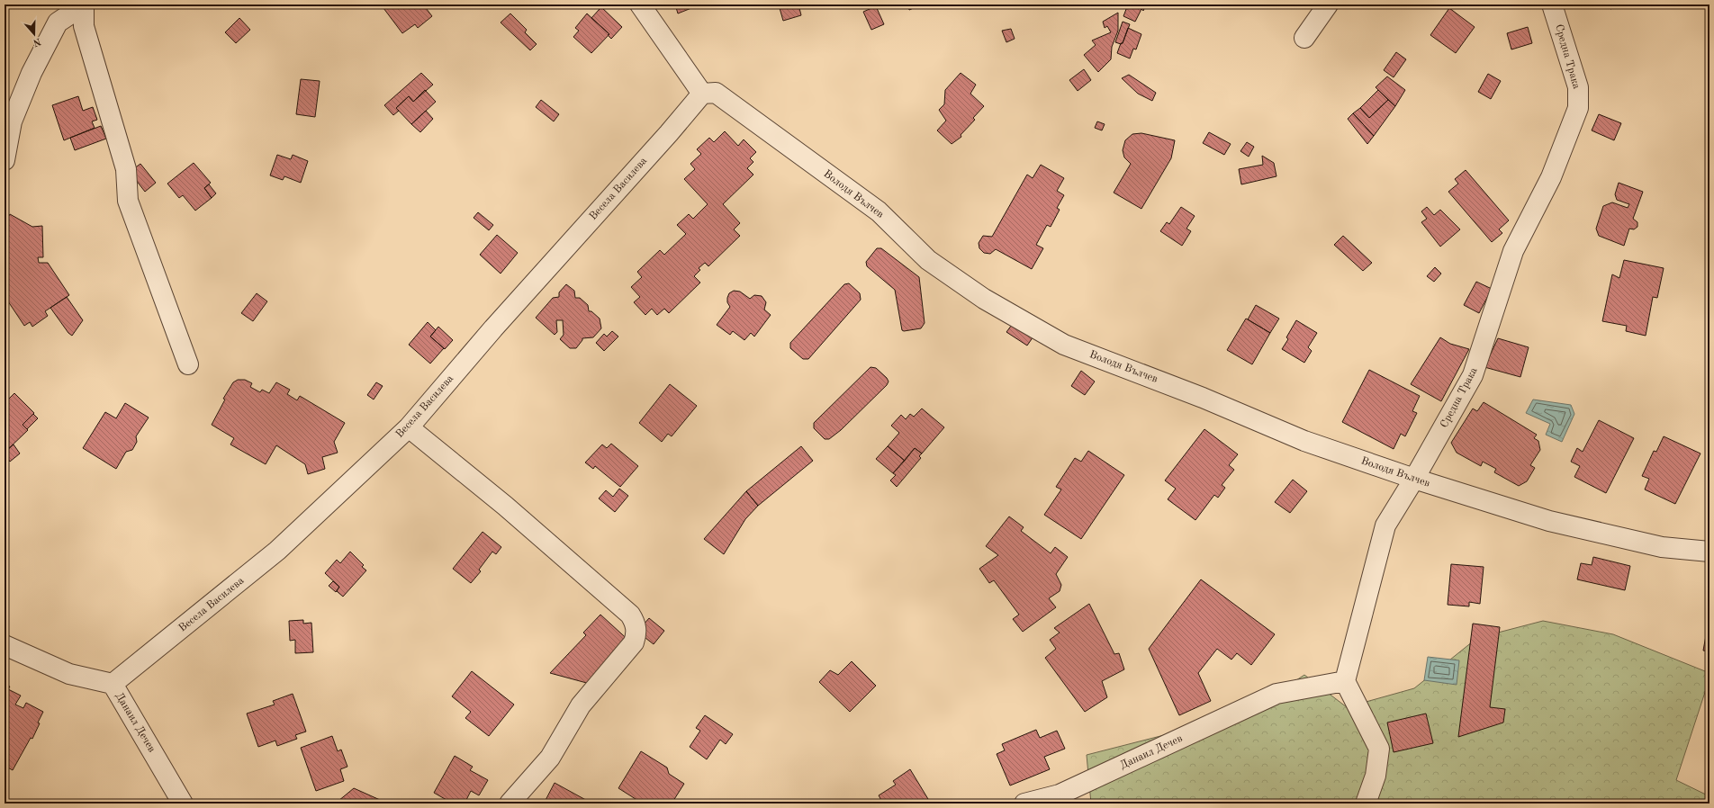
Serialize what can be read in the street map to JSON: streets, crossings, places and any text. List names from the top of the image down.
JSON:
{
  "streets": {
    "street": [
      "Средна Трака",
      "Весела Василева",
      "Володя Вълчев",
      "Данаил Дечев"
    ]
  },
  "crossings": [
    ["Средна Трака", "Володя Вълчев"],
    ["Средна Трака", "Данаил Дечев"],
    ["Весела Василева", "Володя Вълчев"],
    ["Весела Василева", "Данаил Дечев"]
  ],
  "north": "bottom"
}
